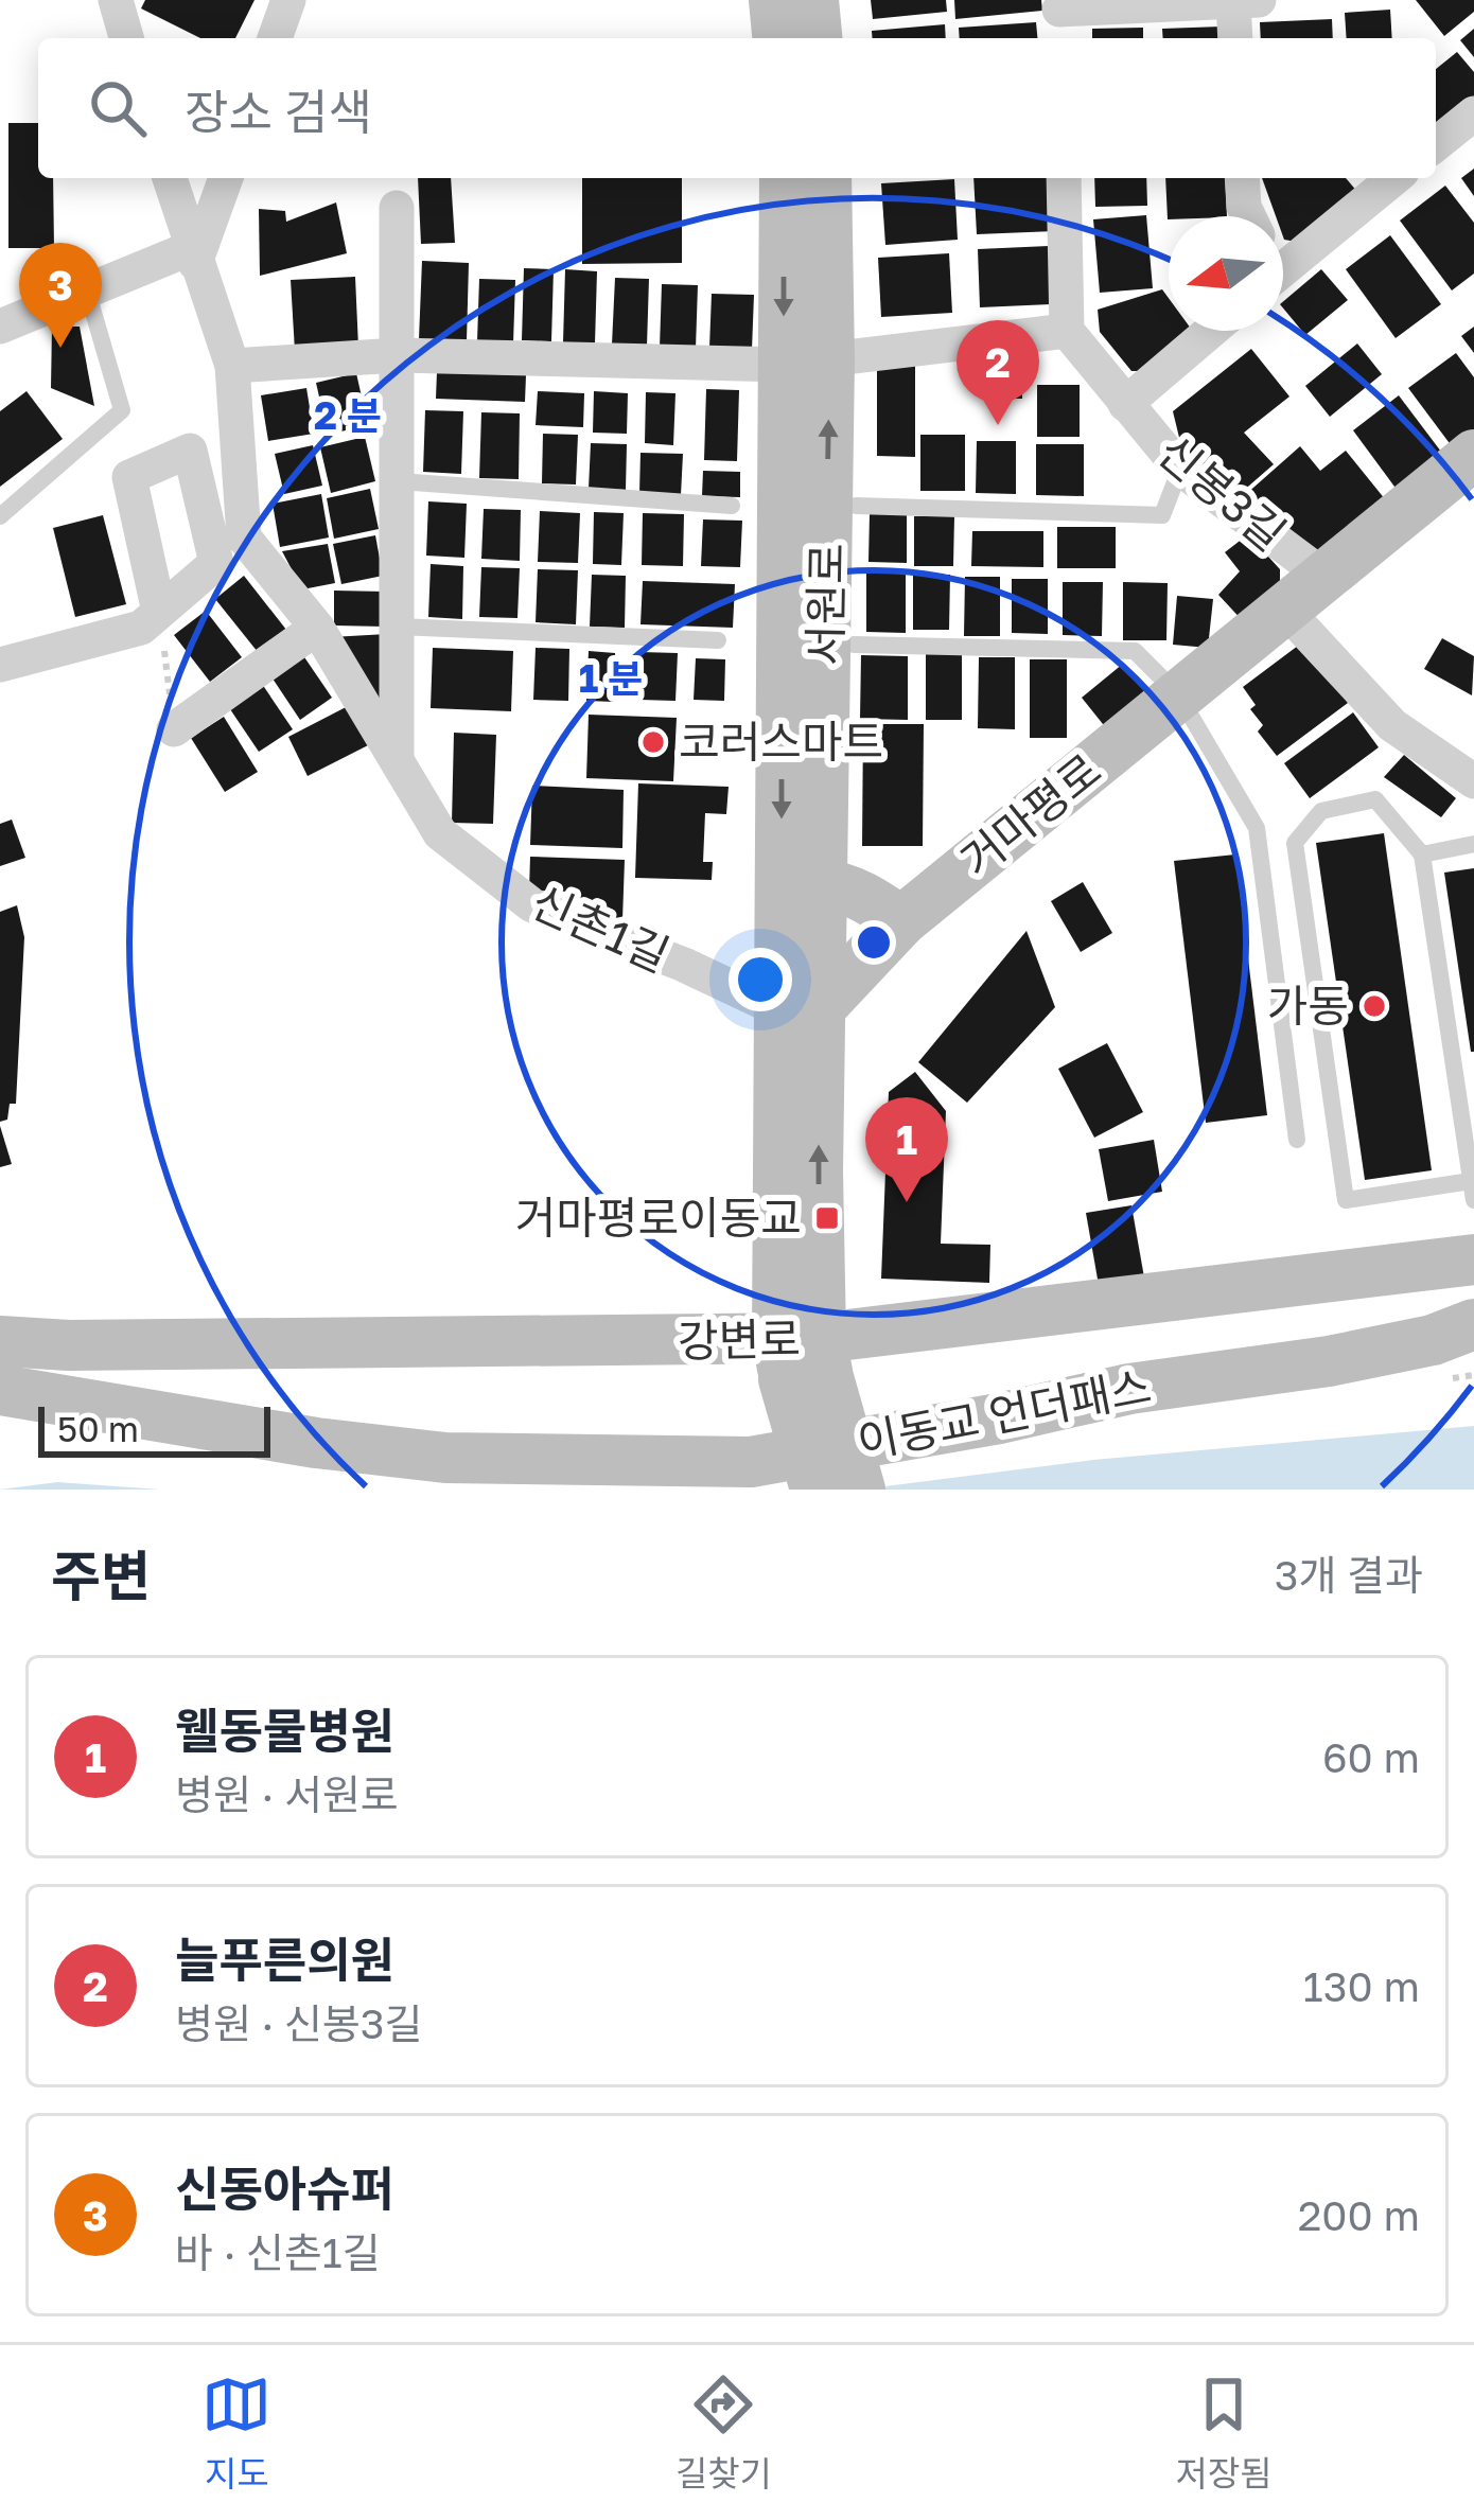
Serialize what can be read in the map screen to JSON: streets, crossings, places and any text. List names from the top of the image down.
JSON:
{
  "streets": {
    "street": [
      "신봉3길",
      "서원로",
      "거마평로",
      "신촌1길",
      "강변로",
      "이동교 언더패스"
    ]
  },
  "crossings": [
    ["신봉3길", "거마평로"],
    ["서원로", "거마평로"],
    ["서원로", "신촌1길"],
    ["서원로", "강변로"],
    ["거마평로", "신촌1길"]
  ],
  "places": {
    "other": ["코러스마트", "가동"],
    "transit": ["거마평로이동교"]
  },
  "scale_bar": "50 m",
  "north": "left",
  "page": {
    "search": "장소 검색",
    "pins": ["3", "2", "1"],
    "scale": "50 m",
    "heading": ["주변", "3개 결과"],
    "list": [
      {
        "mark": "1",
        "name": "웰동물병원",
        "note": "병원 · 서원로",
        "value": "60 m"
      },
      {
        "mark": "2",
        "name": "늘푸른의원",
        "note": "병원 · 신봉3길",
        "value": "130 m"
      },
      {
        "mark": "3",
        "name": "신동아슈퍼",
        "note": "바 · 신촌1길",
        "value": "200 m"
      }
    ],
    "nav": ["지도", "길찾기", "저장됨"]
  },
  "rings": ["2 분", "1 분"]
}
